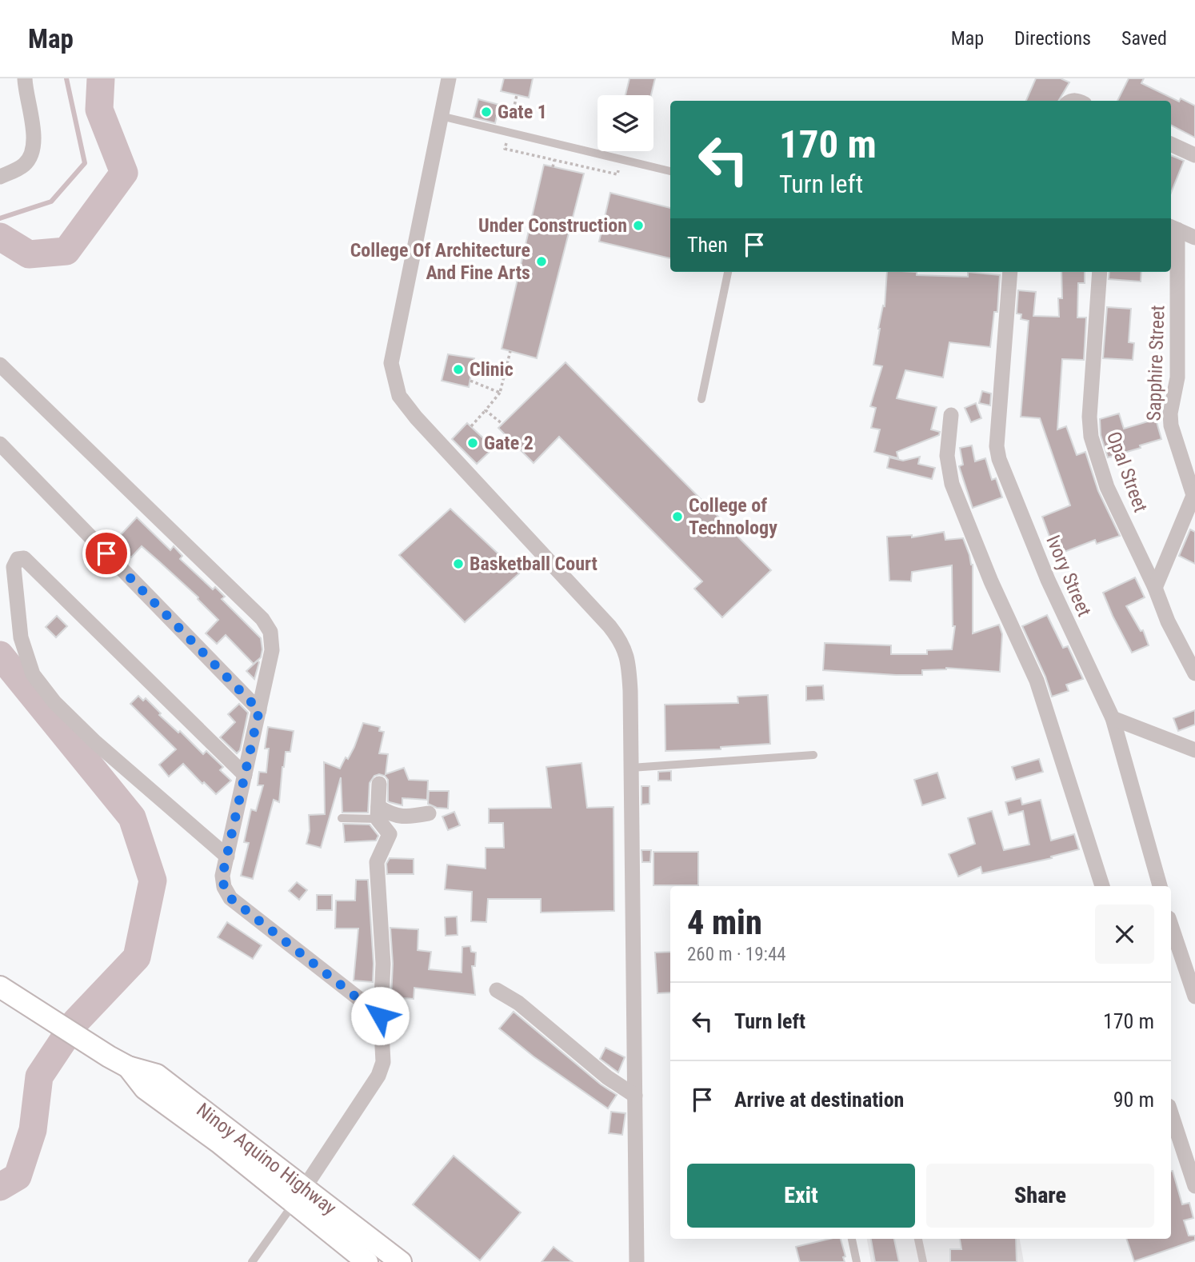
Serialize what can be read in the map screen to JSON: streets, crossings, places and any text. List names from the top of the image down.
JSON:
{
  "streets": {
    "main road": ["Ninoy Aquino Highway"],
    "street": ["Sapphire Street", "Opal Street", "Ivory Street"]
  },
  "places": [
    "Gate 1",
    "Under Construction",
    "College Of Architecture And Fine Arts",
    "Clinic",
    "Gate 2",
    "College of Technology",
    "Basketball Court"
  ],
  "page": {
    "header": "Map",
    "nav": ["Map", "Directions", "Saved"],
    "turn": ["170 m", "Turn left"],
    "then": "Then",
    "heading": ["4 min", "260 m · 19:44"],
    "list": [
      {
        "name": "Turn left",
        "value": "170 m"
      },
      {
        "name": "Arrive at destination",
        "value": "90 m"
      }
    ],
    "buttons": ["Exit", "Share"]
  }
}
